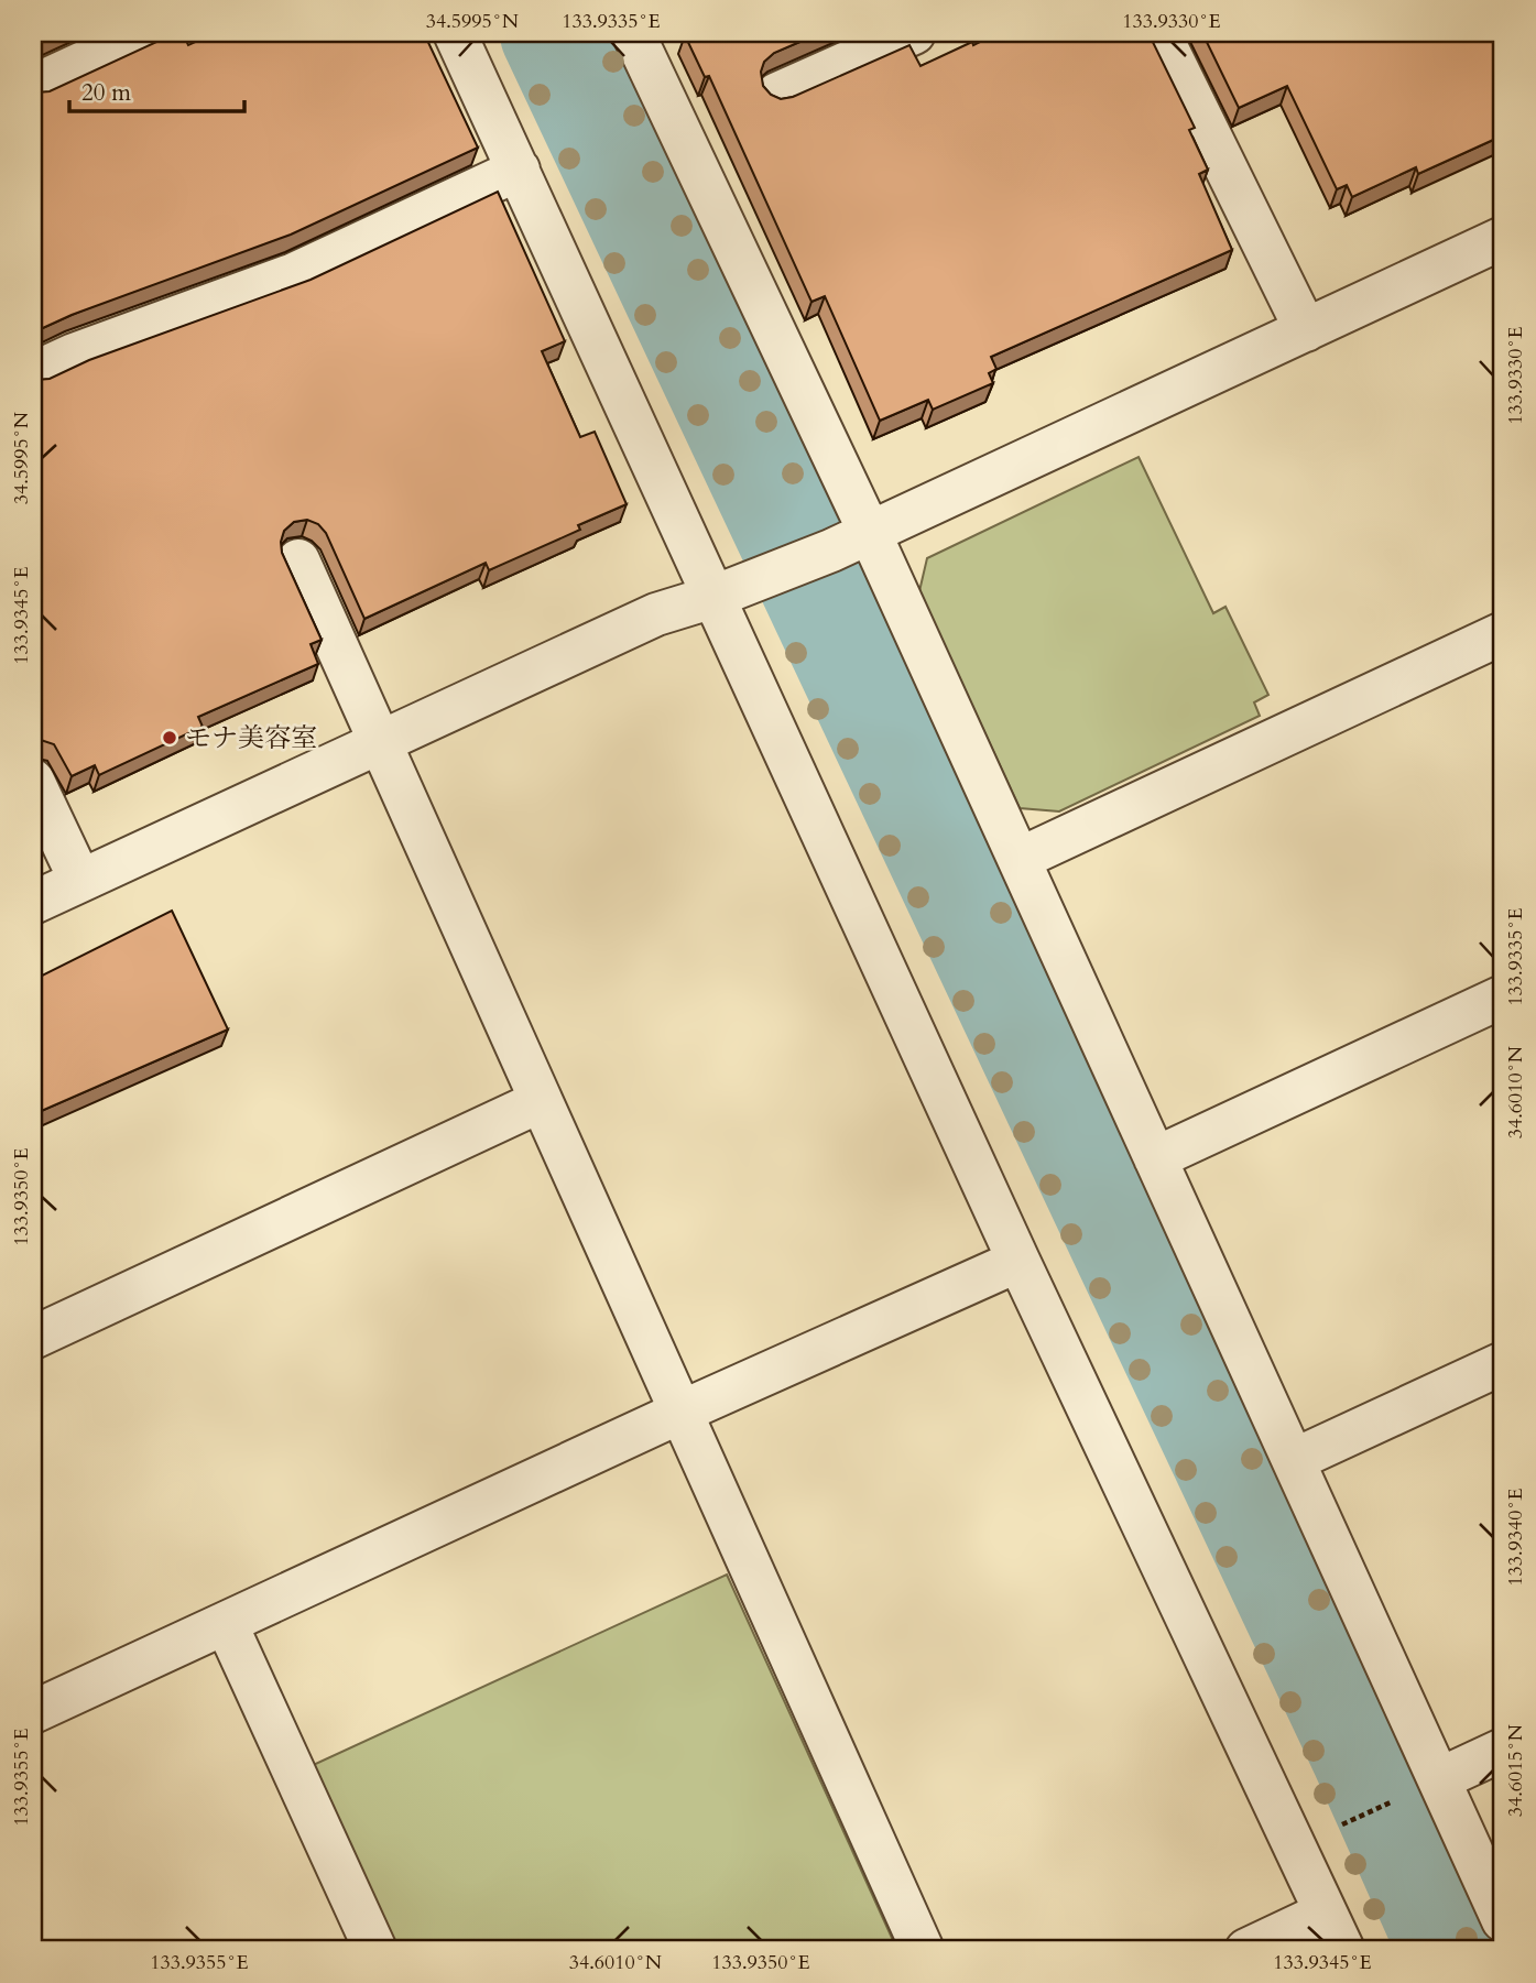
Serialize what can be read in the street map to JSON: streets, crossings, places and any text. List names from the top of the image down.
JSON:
{
  "places": ["モナ美容室"],
  "scale_bar": "20 m",
  "coordinates": [
    "34.5995°N",
    "133.9335°E",
    "133.9330°E",
    "133.9345°E",
    "34.6010°N",
    "133.9350°E",
    "133.9340°E",
    "34.6015°N",
    "133.9355°E"
  ]
}
